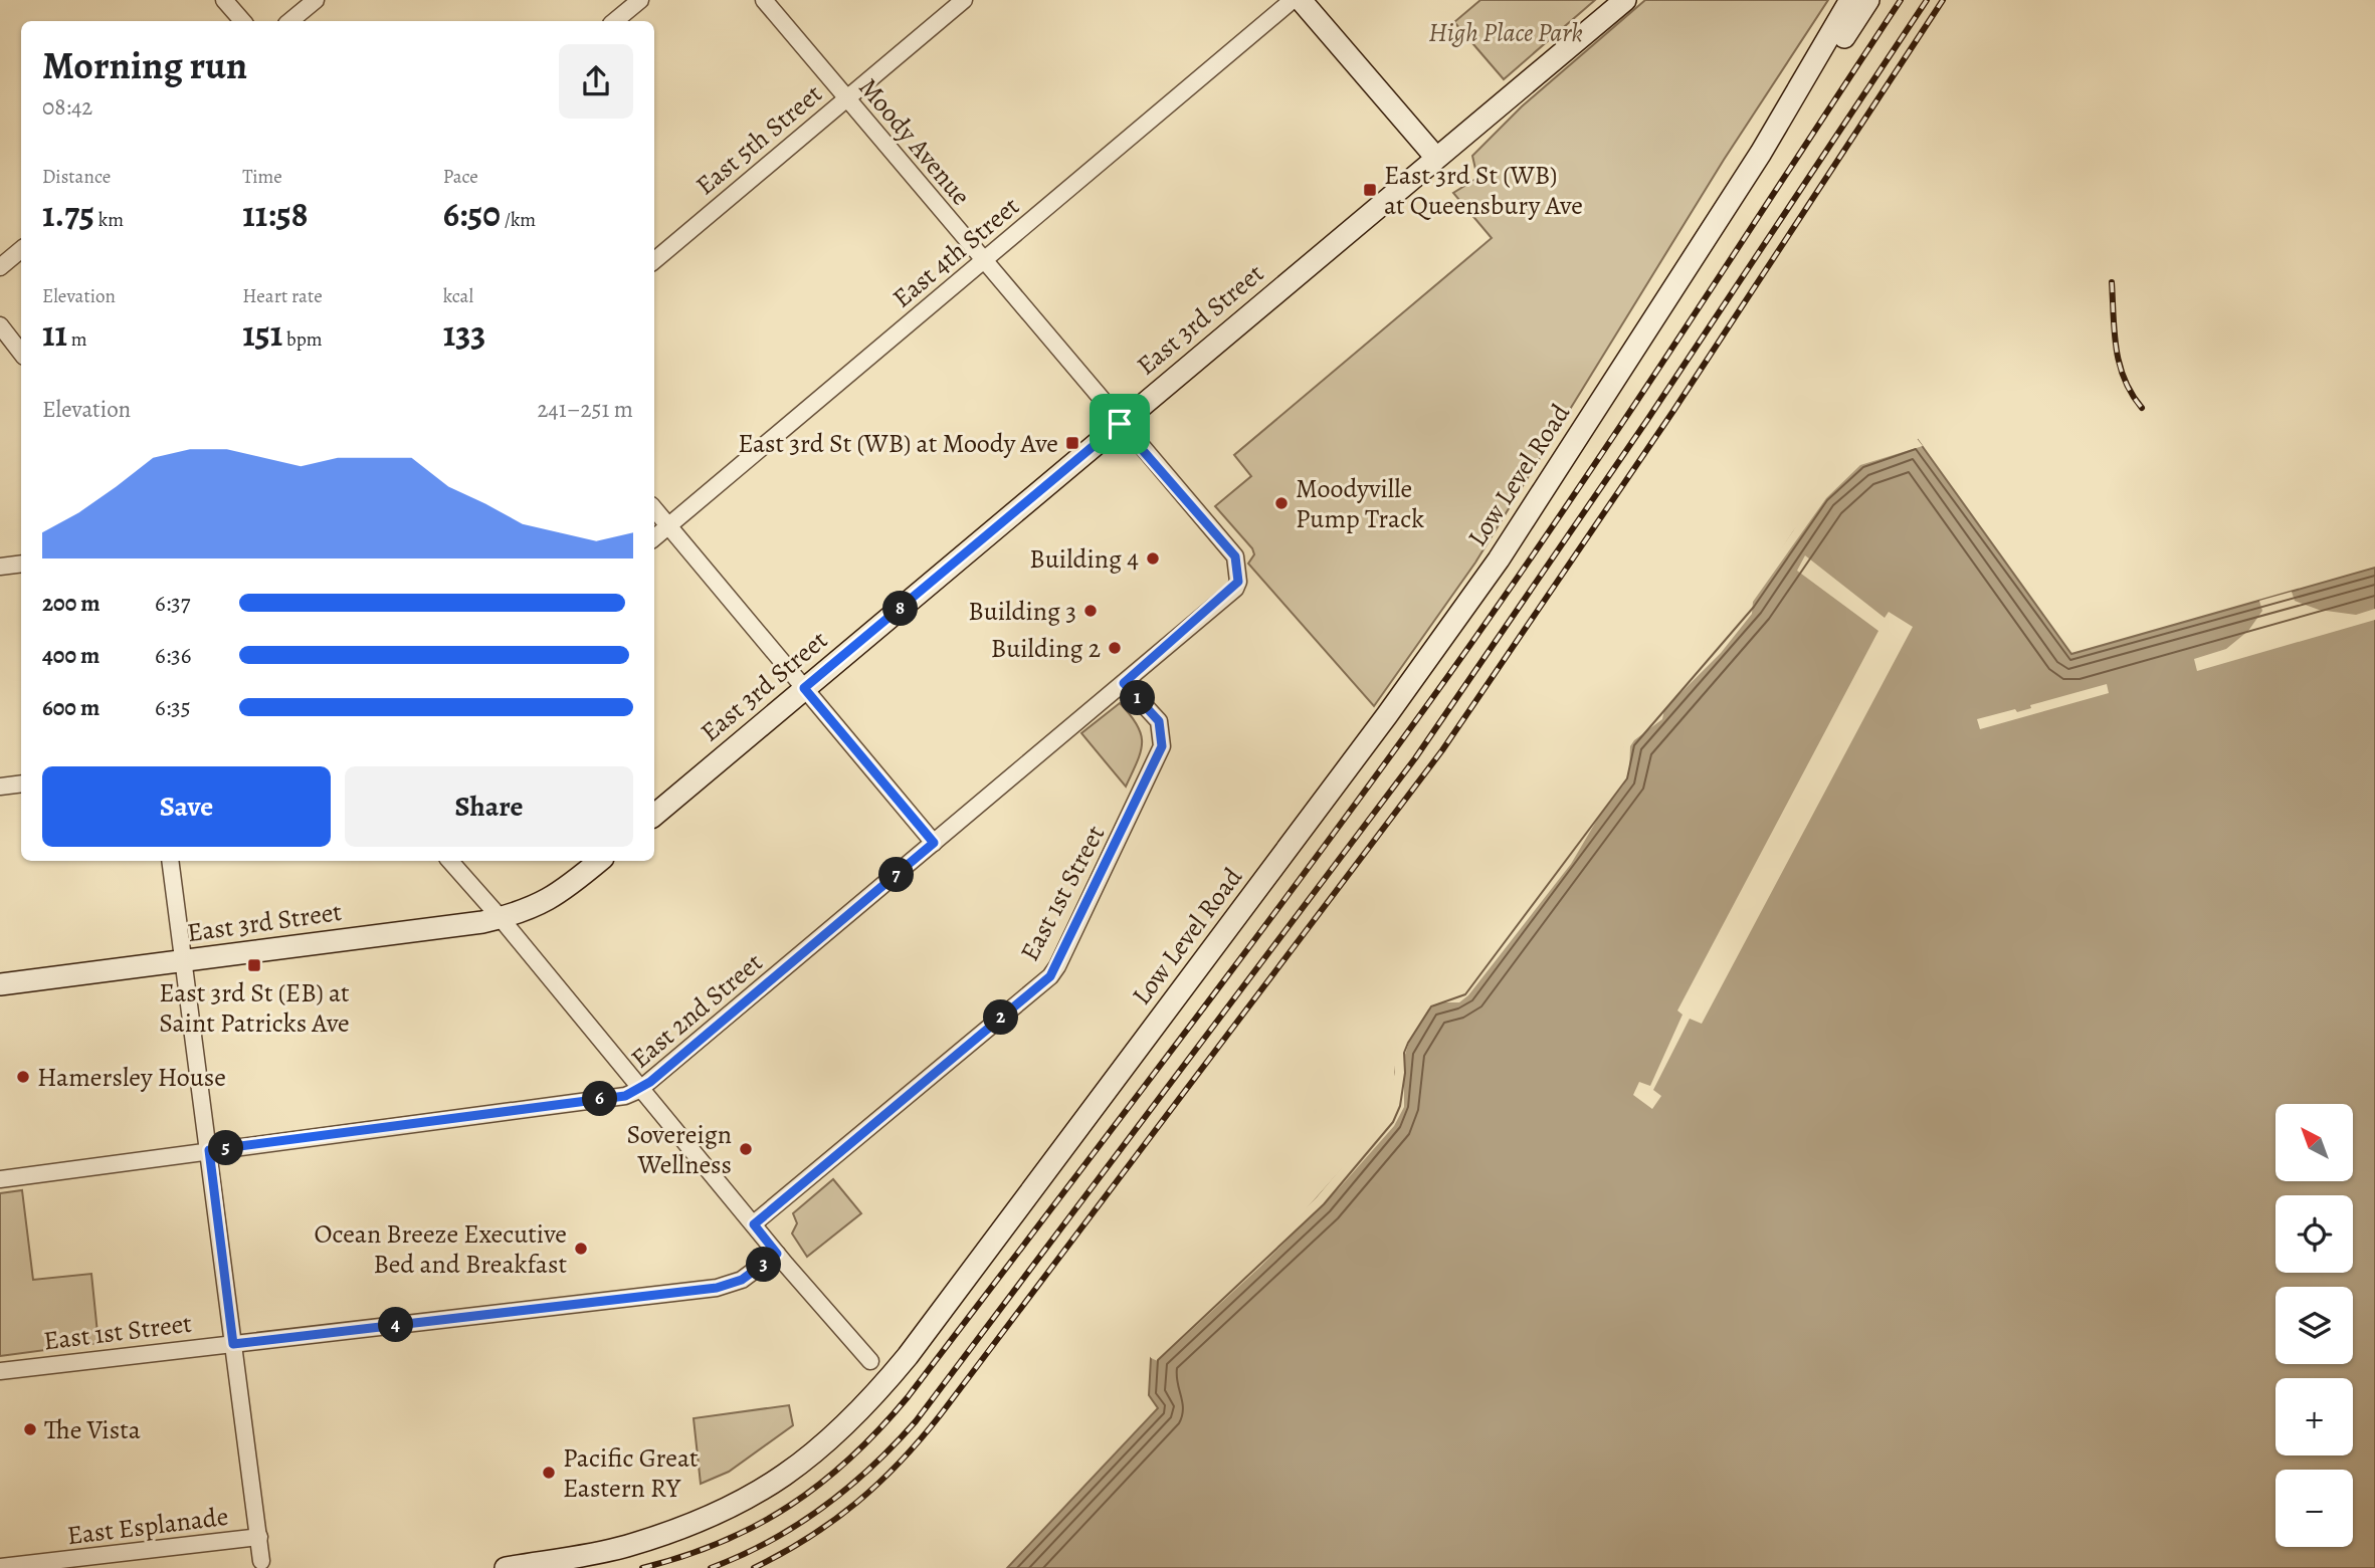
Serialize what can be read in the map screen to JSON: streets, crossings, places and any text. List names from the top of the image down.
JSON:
{
  "streets": {
    "main road": ["East 3rd Street", "Low Level Road"],
    "street": [
      "East 5th Street",
      "Moody Avenue",
      "East 4th Street",
      "East 1st Street",
      "East 2nd Street",
      "East Esplanade"
    ]
  },
  "crossings": [
    ["East 5th Street", "Moody Avenue"],
    ["Moody Avenue", "East 4th Street"],
    ["Moody Avenue", "East 3rd Street"],
    ["Moody Avenue", "East 2nd Street"],
    ["East 1st Street", "East 2nd Street"]
  ],
  "parks": ["High Place Park"],
  "places": {
    "transit": ["East 3rd St (WB) at Queensbury Ave", "East 3rd St (WB) at Moody Ave", "East 3rd St (EB) at Saint Patricks Ave"],
    "other": [
      "Moodyville Pump Track",
      "Building 4",
      "Building 3",
      "Building 2",
      "Hamersley House",
      "Sovereign Wellness",
      "Ocean Breeze Executive Bed and Breakfast",
      "The Vista",
      "Pacific Great Eastern RY"
    ]
  },
  "north": "top left",
  "page": {
    "heading": ["Morning run", "08:42"],
    "stats": [
      ["Distance", "1.75 km"],
      ["Time", "11:58"],
      ["Pace", "6:50 /km"],
      ["Elevation", "11 m"],
      ["Heart rate", "151 bpm"],
      ["kcal", "133"]
    ],
    "chart": ["Elevation", "241–251 m"],
    "list": [
      {
        "name": "200 m",
        "note": "6:37"
      },
      {
        "name": "400 m",
        "note": "6:36"
      },
      {
        "name": "600 m",
        "note": "6:35"
      }
    ],
    "pins": [
      "8",
      "1",
      "7",
      "2",
      "6",
      "5",
      "3",
      "4"
    ],
    "buttons": ["Save", "Share"],
    "map_buttons": ["+", "−"]
  }
}
